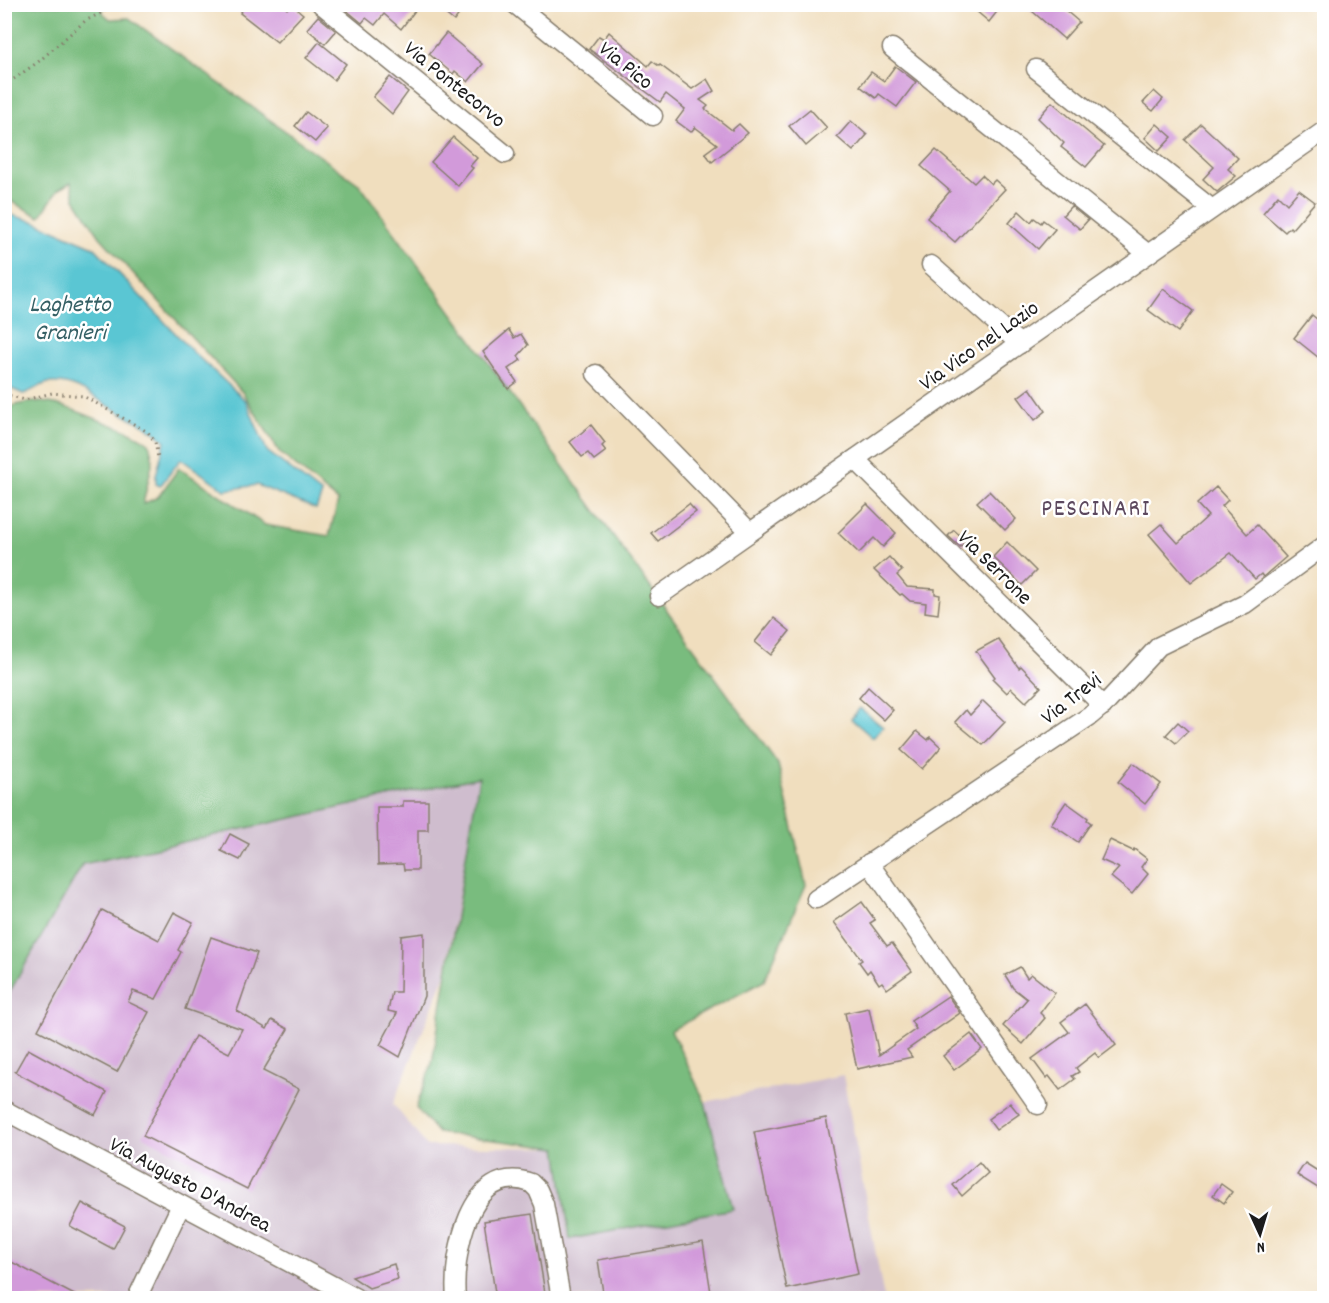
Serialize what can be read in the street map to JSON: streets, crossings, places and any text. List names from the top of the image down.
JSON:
{
  "streets": {
    "street": [
      "Via Pico",
      "Via Pontecorvo",
      "Via Vico nel Lazio",
      "Via Serrone",
      "Via Trevi",
      "Via Augusto D'Andrea"
    ]
  },
  "crossings": [
    ["Via Vico nel Lazio", "Via Serrone"],
    ["Via Serrone", "Via Trevi"]
  ],
  "districts": ["PESCINARI"],
  "water": ["Laghetto Granieri"],
  "north": "bottom"
}
